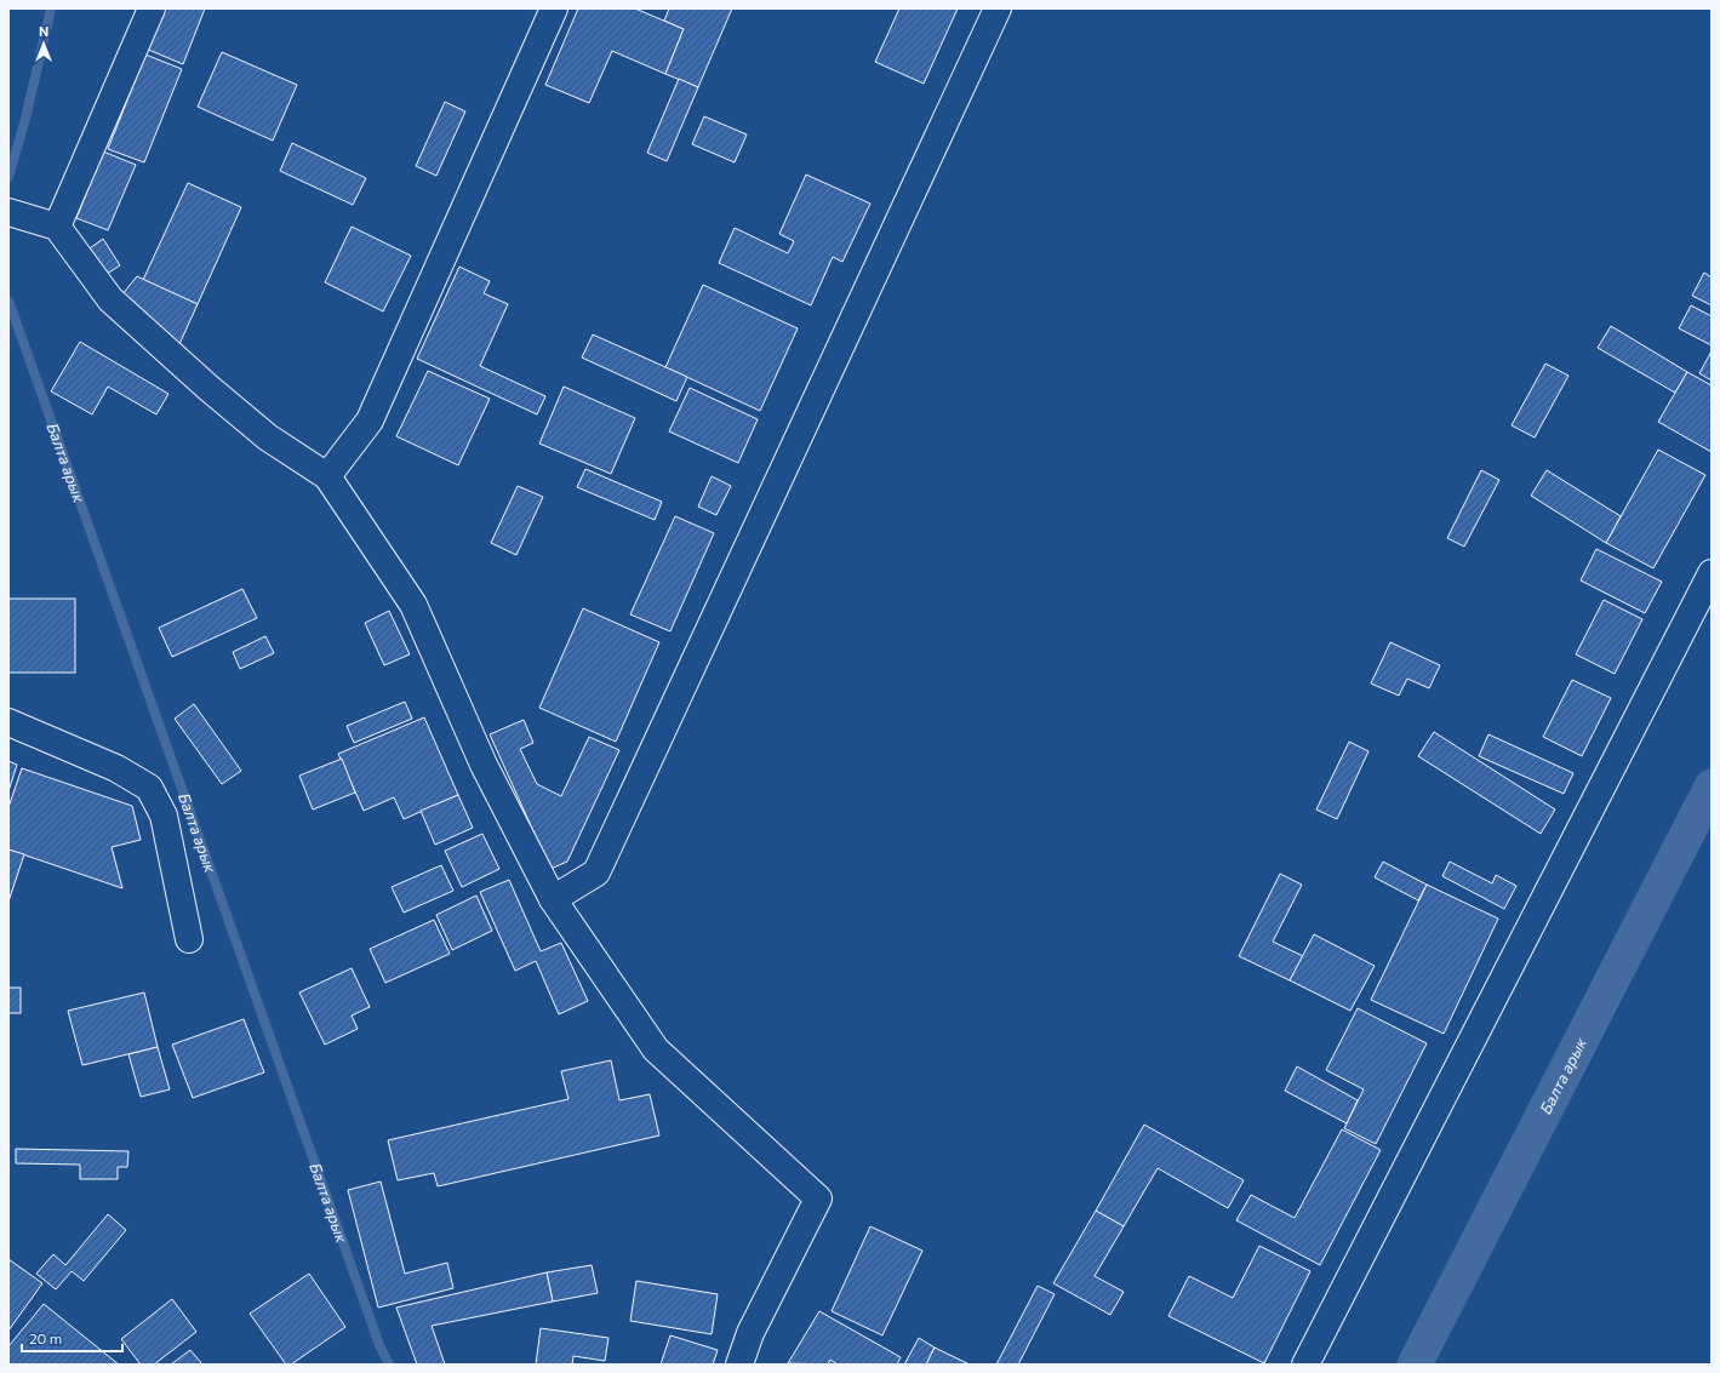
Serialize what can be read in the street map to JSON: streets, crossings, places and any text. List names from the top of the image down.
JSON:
{
  "water": ["Балта арык"],
  "scale_bar": "20 m",
  "north": "top"
}
